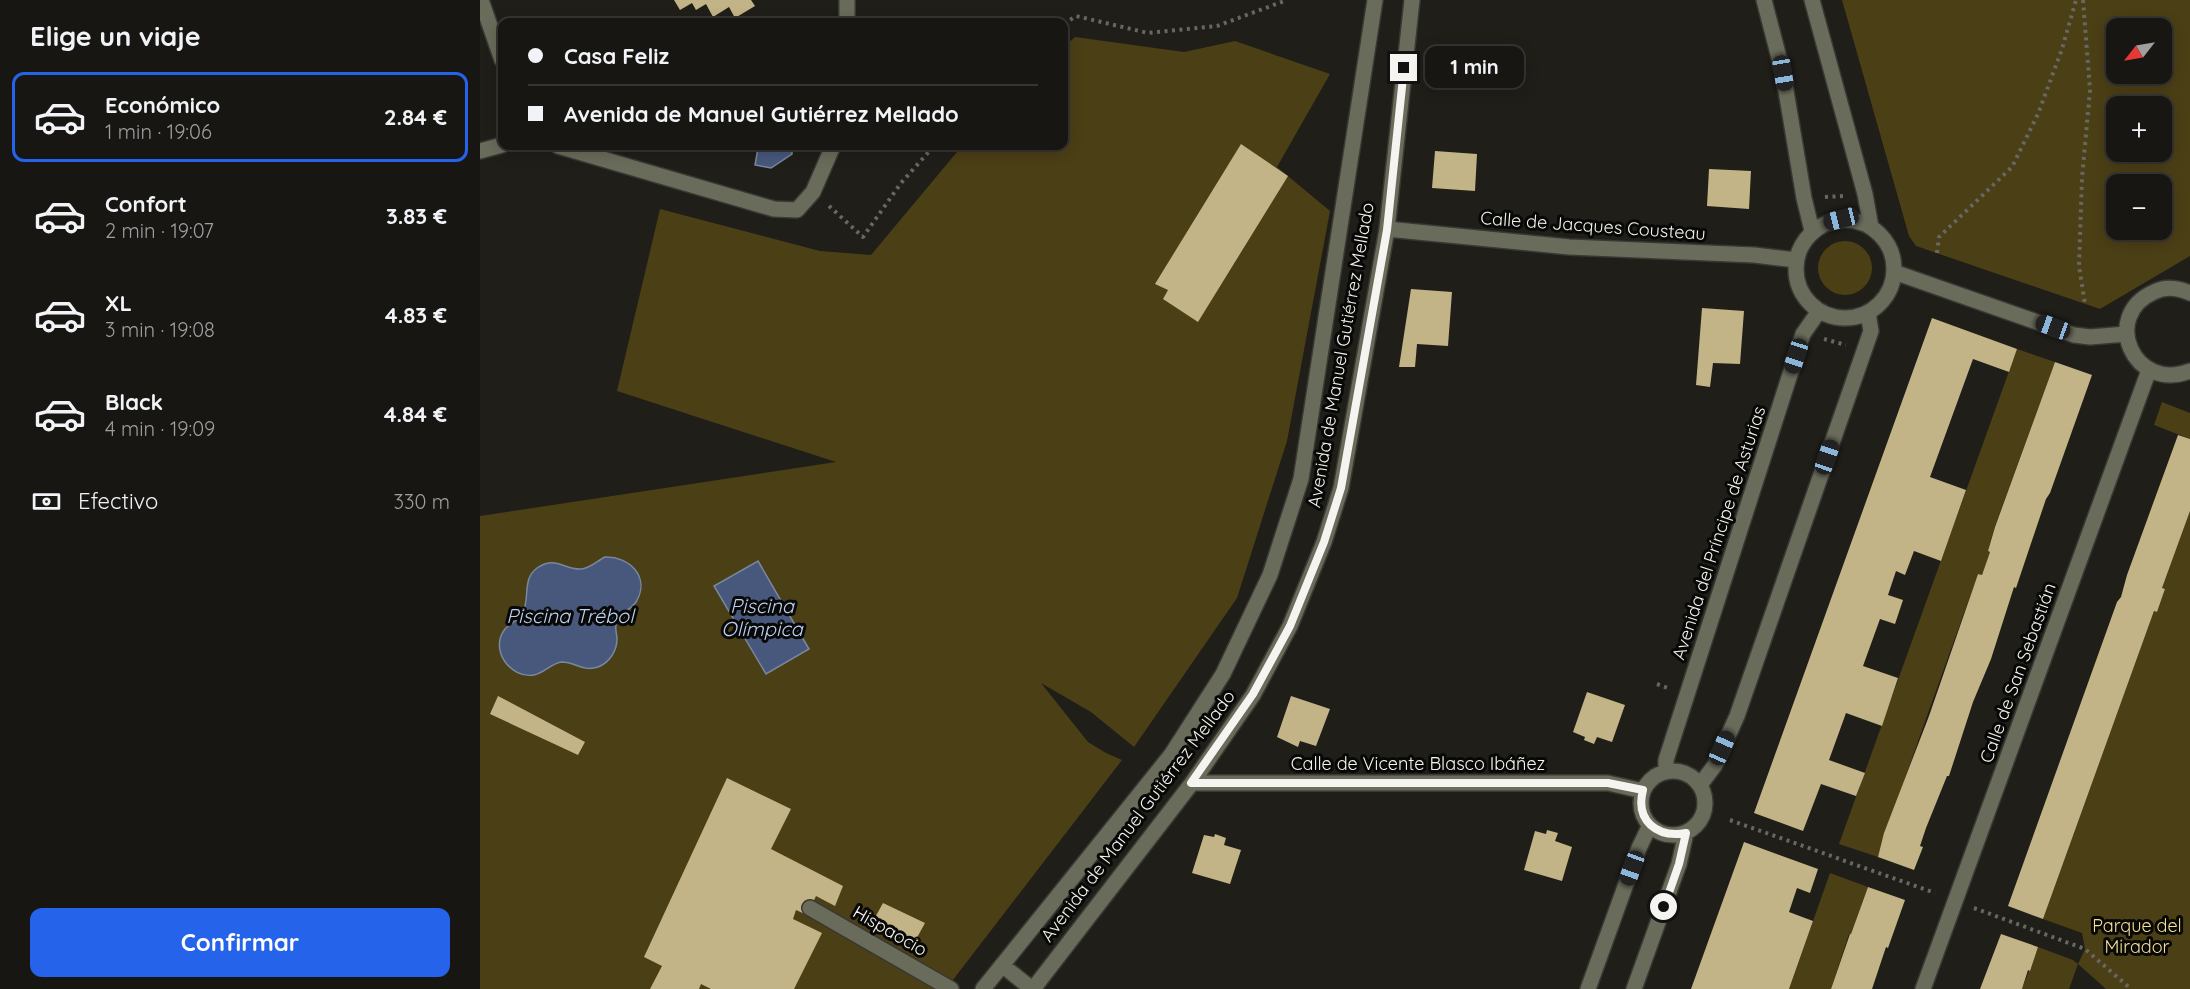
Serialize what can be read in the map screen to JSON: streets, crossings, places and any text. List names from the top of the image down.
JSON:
{
  "streets": {
    "street": [
      "Calle de Jacques Cousteau",
      "Avenida de Manuel Gutiérrez Mellado",
      "Avenida del Príncipe de Asturias",
      "Calle de San Sebastián",
      "Calle de Vicente Blasco Ibáñez",
      "Hispaocio"
    ]
  },
  "crossings": [
    ["Calle de Jacques Cousteau", "Avenida de Manuel Gutiérrez Mellado"],
    ["Calle de Jacques Cousteau", "Avenida del Príncipe de Asturias"],
    ["Avenida de Manuel Gutiérrez Mellado", "Calle de Vicente Blasco Ibáñez"],
    ["Avenida del Príncipe de Asturias", "Calle de Vicente Blasco Ibáñez"]
  ],
  "water": ["Piscina Olímpica", "Piscina Trébol"],
  "parks": ["Parque del Mirador"],
  "north": "bottom left",
  "page": {
    "heading": "Elige un viaje",
    "map_buttons": ["+", "−"],
    "banner": ["Casa Feliz", "Avenida de Manuel Gutiérrez Mellado"],
    "bubble": "1 min",
    "list": [
      {
        "name": "Económico",
        "note": "1 min · 19:06",
        "value": "2.84 €"
      },
      {
        "name": "Confort",
        "note": "2 min · 19:07",
        "value": "3.83 €"
      },
      {
        "name": "XL",
        "note": "3 min · 19:08",
        "value": "4.83 €"
      },
      {
        "name": "Black",
        "note": "4 min · 19:09",
        "value": "4.84 €"
      }
    ],
    "pay": ["Efectivo", "330 m"],
    "buttons": "Confirmar"
  }
}
